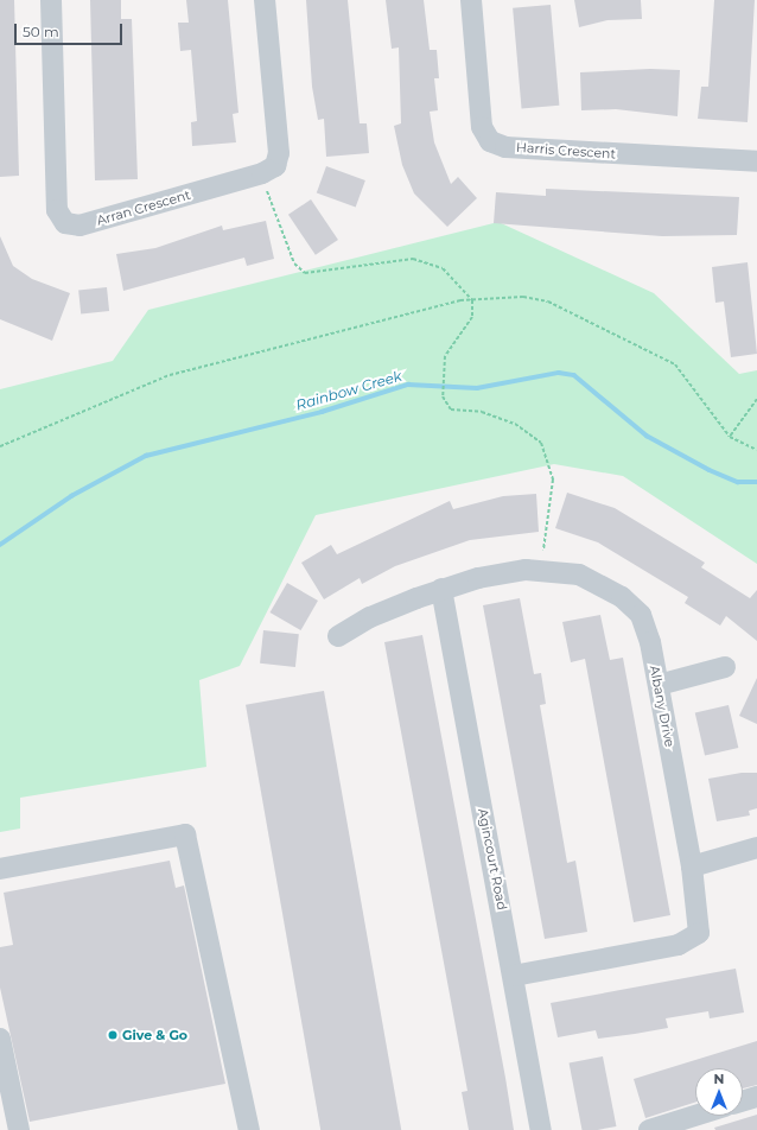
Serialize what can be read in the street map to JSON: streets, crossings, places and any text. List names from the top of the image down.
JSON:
{
  "streets": {
    "street": [
      "Harris Crescent",
      "Arran Crescent",
      "Albany Drive",
      "Agincourt Road"
    ]
  },
  "crossings": [
    ["Albany Drive", "Agincourt Road"]
  ],
  "water": ["Rainbow Creek"],
  "places": ["Give & Go"],
  "scale_bar": "50 m",
  "north": "top"
}
